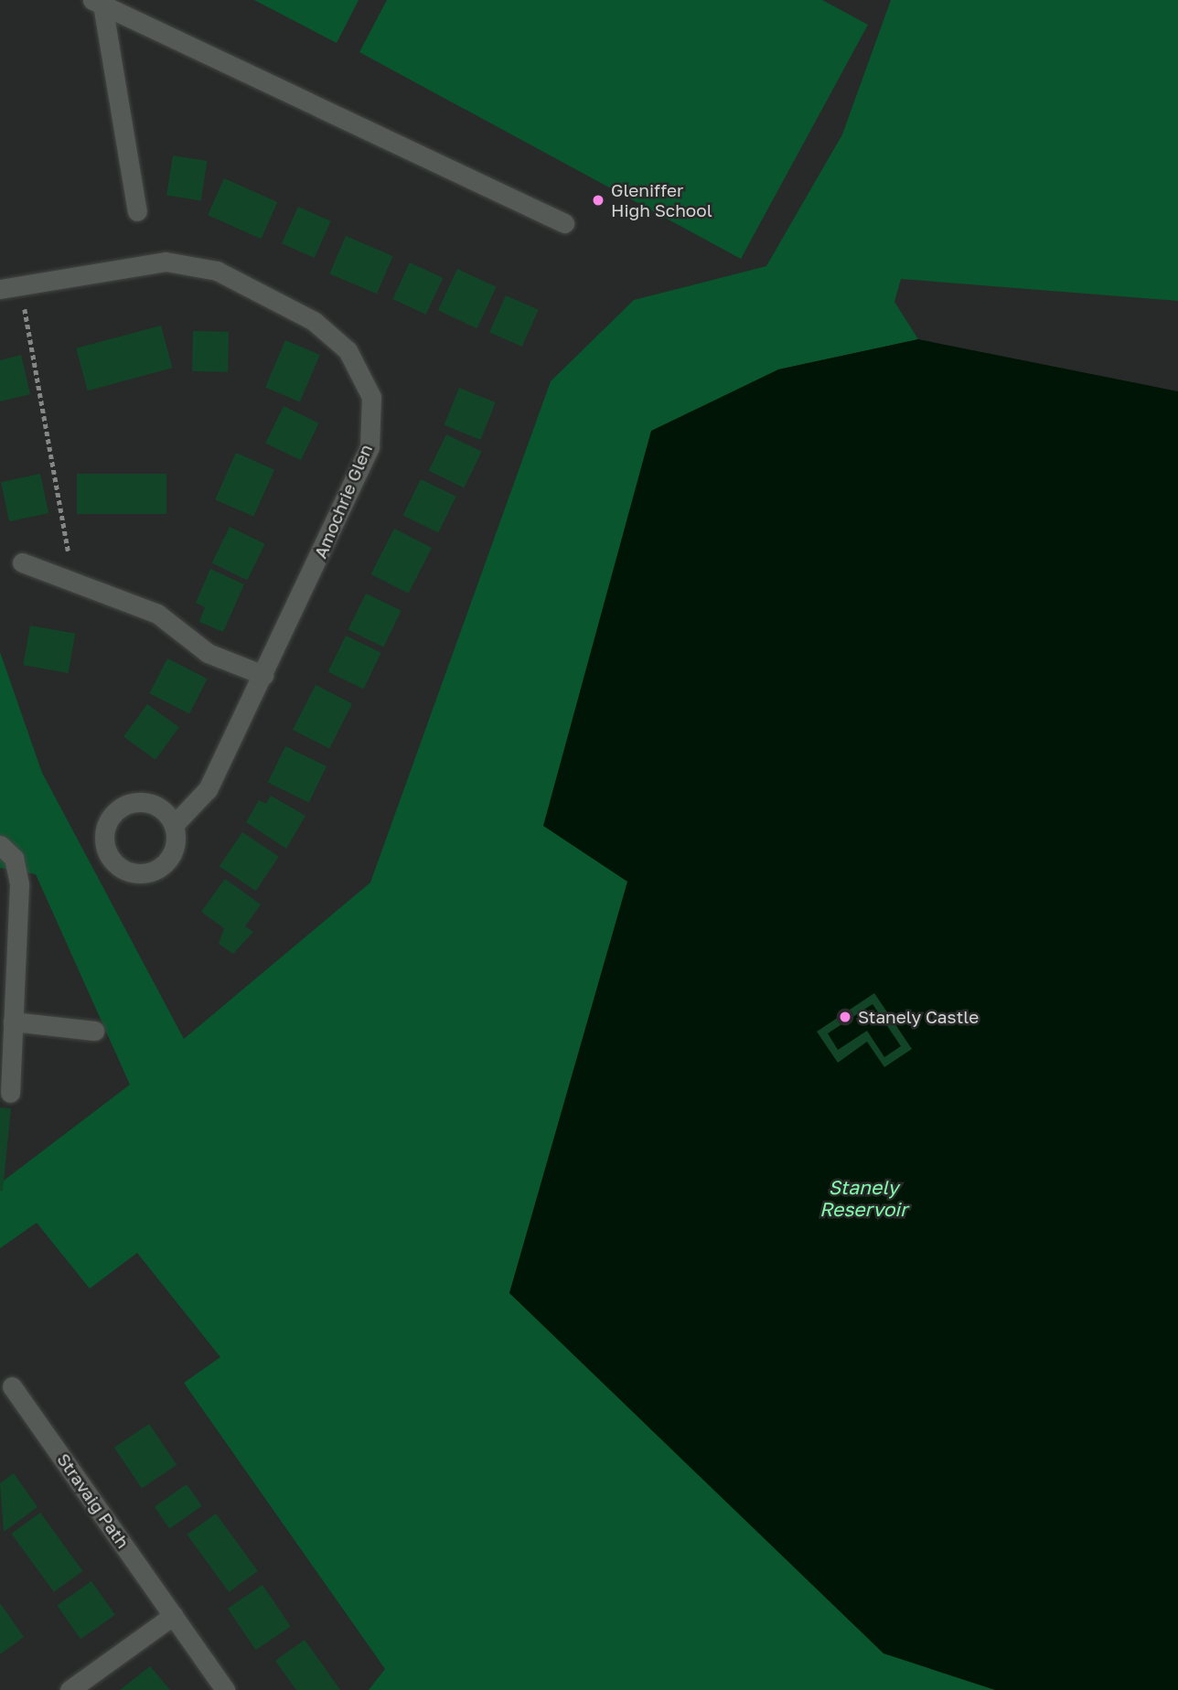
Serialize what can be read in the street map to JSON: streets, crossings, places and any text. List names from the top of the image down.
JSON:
{
  "streets": {
    "street": ["Amochrie Glen", "Stravaig Path"]
  },
  "water": ["Stanely Reservoir"],
  "places": ["Gleniffer High School", "Stanely Castle"]
}
